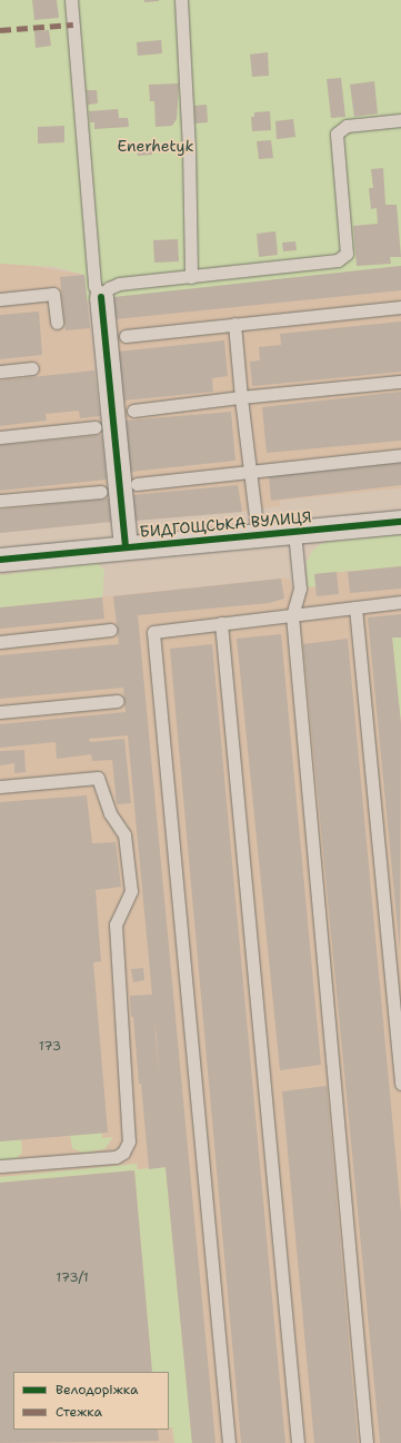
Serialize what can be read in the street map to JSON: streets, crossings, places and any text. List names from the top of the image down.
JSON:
{
  "streets": {
    "street": ["БИДГОЩСЬКА ВУЛИЦЯ"]
  },
  "parks": ["Enerhetyk"],
  "house_numbers": ["173", "173/1"],
  "legend": ["Велодоріжка", "Стежка"]
}
